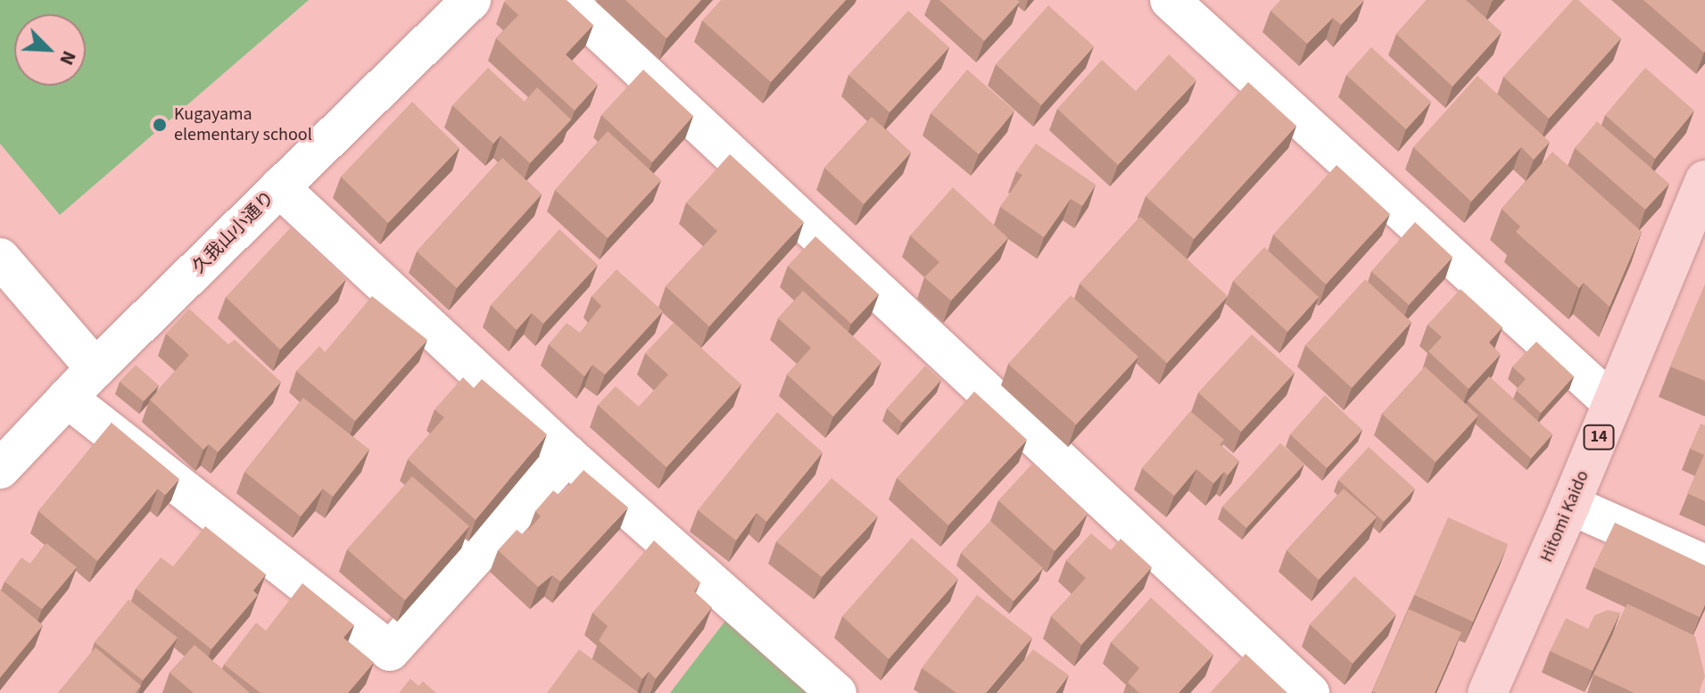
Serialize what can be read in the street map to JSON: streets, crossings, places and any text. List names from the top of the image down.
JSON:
{
  "streets": {
    "main road": ["14", "Hitomi Kaido"],
    "street": ["久我山小通り"]
  },
  "places": ["Kugayama elementary school"],
  "north": "bottom right"
}
